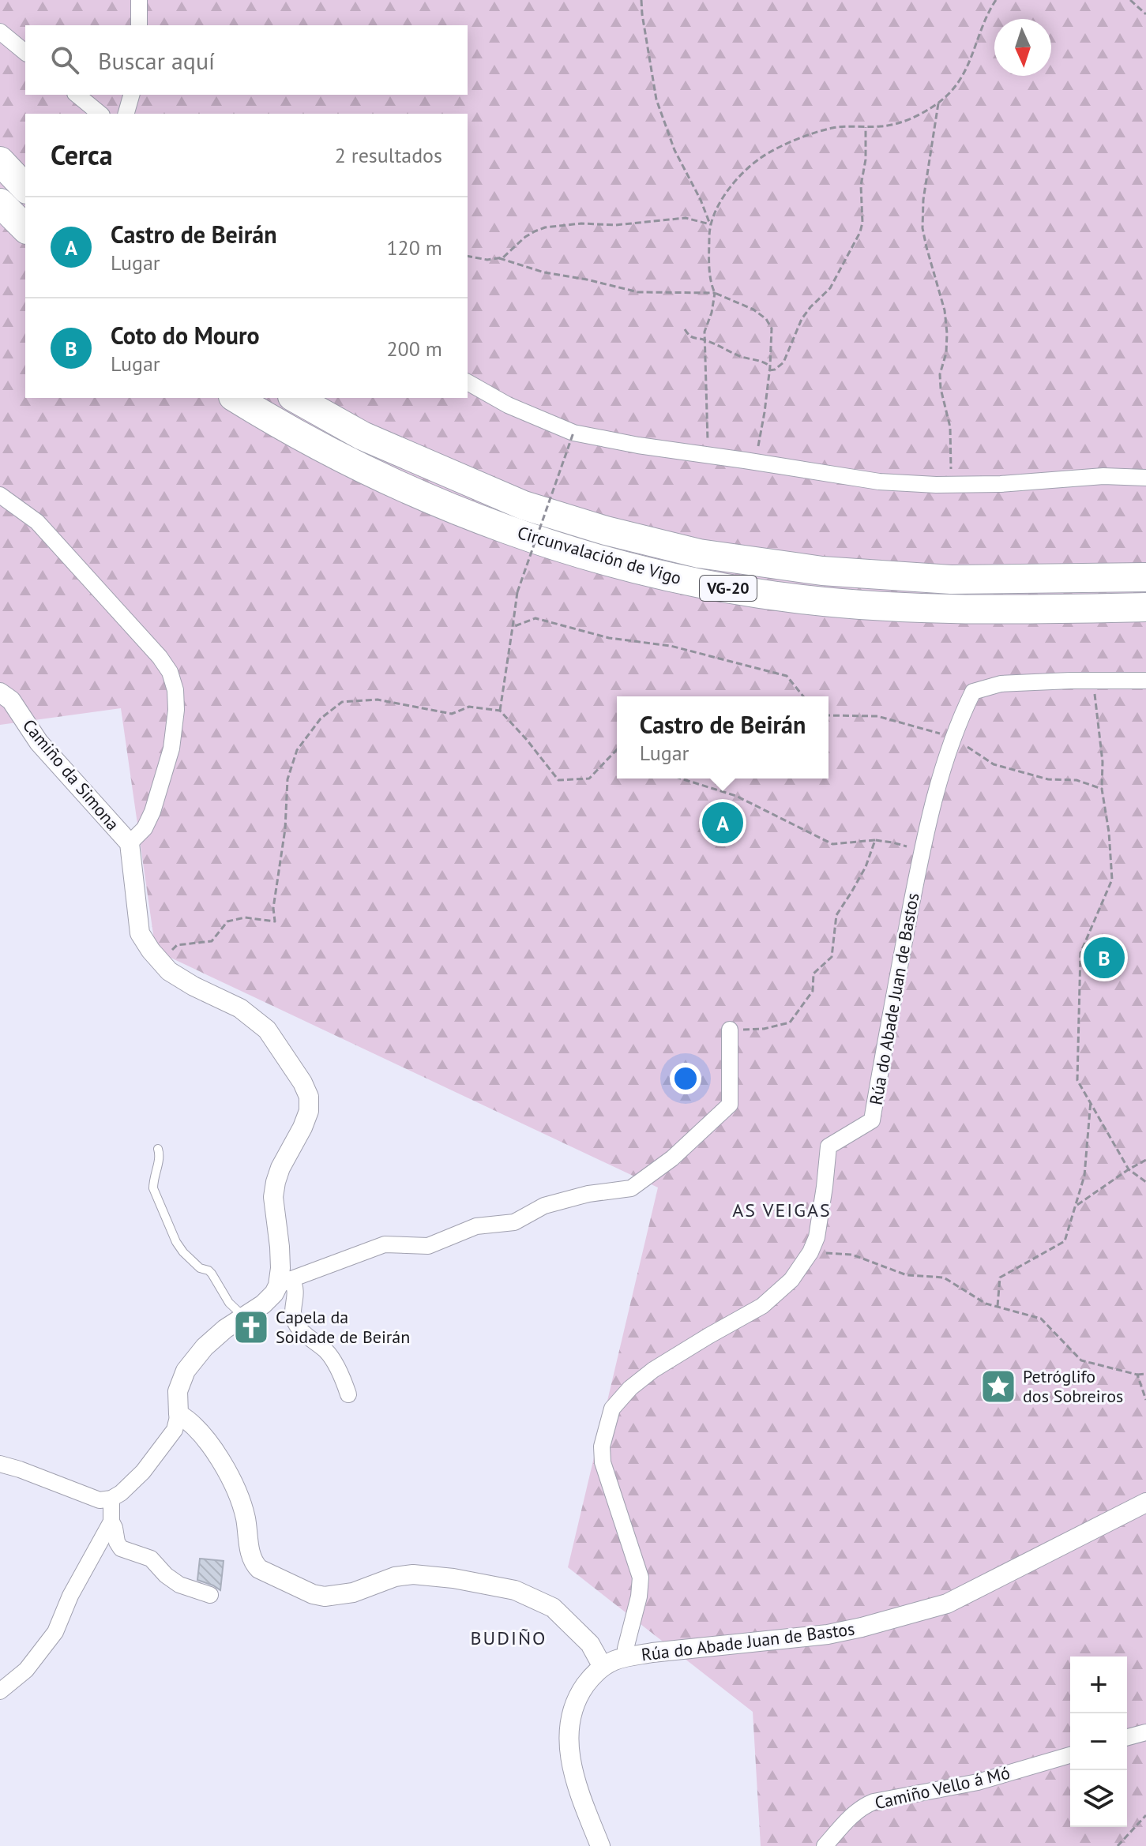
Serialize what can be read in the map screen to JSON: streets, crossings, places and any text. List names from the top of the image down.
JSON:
{
  "streets": {
    "highway": ["Circunvalación de Vigo", "VG-20"],
    "street": ["Camiño da Simona", "Rúa do Abade Juan de Bastos", "Camiño Vello á Mó"]
  },
  "districts": ["AS VEIGAS", "BUDIÑO"],
  "places": {
    "church": ["Capela da Soidade de Beirán"],
    "place": ["Petróglifo dos Sobreiros"]
  },
  "north": "bottom",
  "page": {
    "search": "Buscar aquí",
    "heading": ["Cerca", "2 resultados"],
    "list": [
      {
        "mark": "A",
        "name": "Castro de Beirán",
        "note": "Lugar",
        "value": "120 m"
      },
      {
        "mark": "B",
        "name": "Coto do Mouro",
        "note": "Lugar",
        "value": "200 m"
      }
    ],
    "popup": ["Castro de Beirán", "Lugar"],
    "pins": ["A", "B"],
    "map_buttons": ["+", "−"]
  }
}
